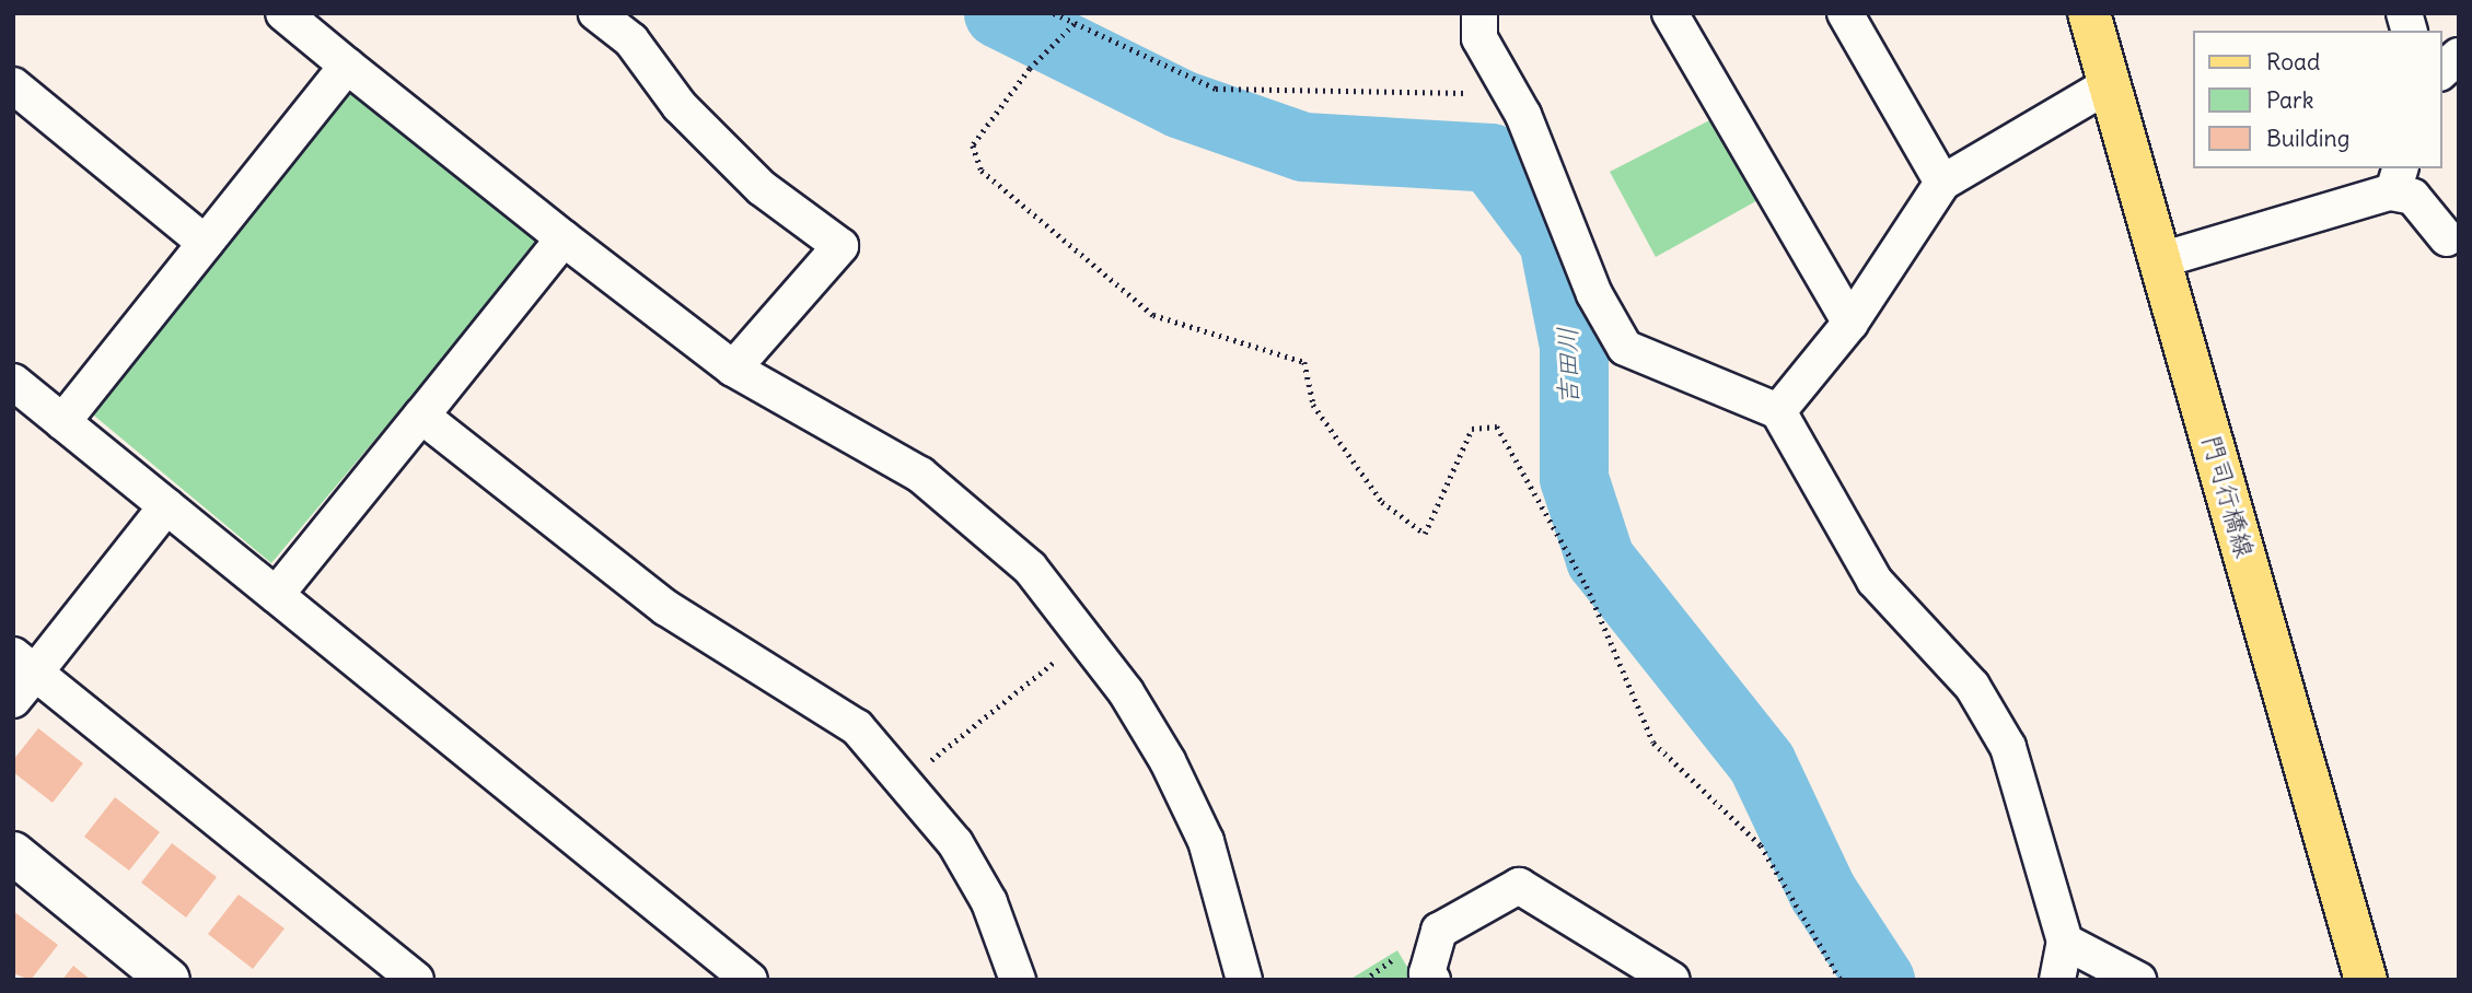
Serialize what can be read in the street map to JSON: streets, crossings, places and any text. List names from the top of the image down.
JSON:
{
  "streets": {
    "main road": ["門司行橋線"]
  },
  "water": ["吉田川"],
  "legend": ["Road", "Park", "Building"]
}
